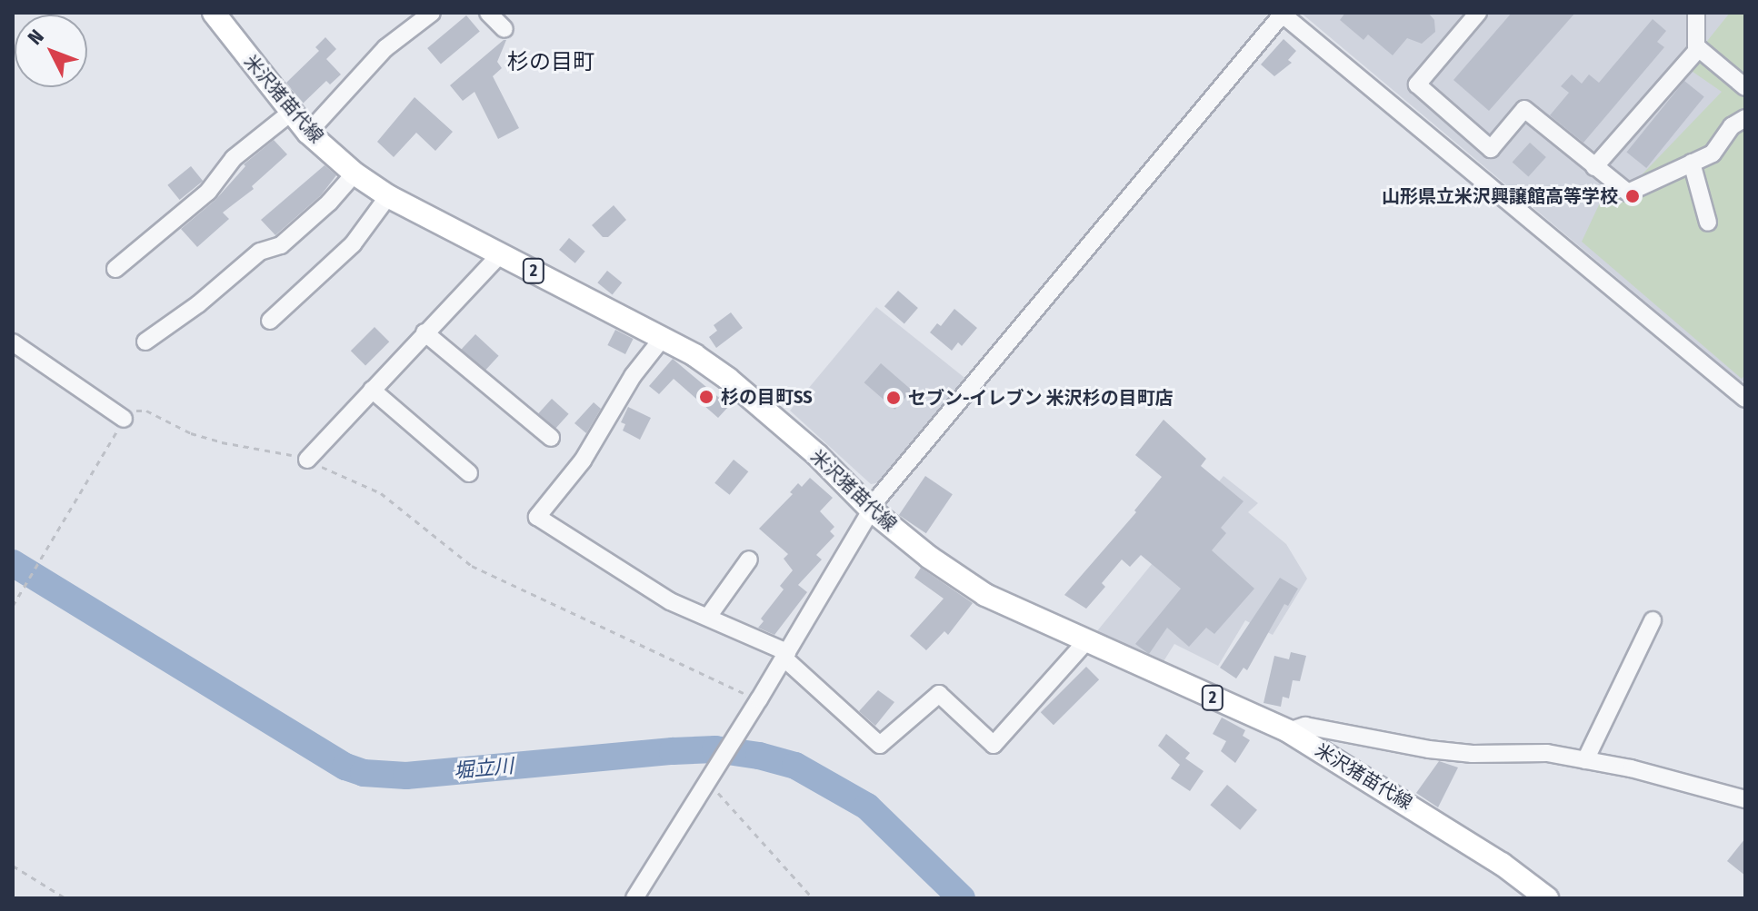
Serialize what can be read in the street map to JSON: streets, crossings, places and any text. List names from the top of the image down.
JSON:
{
  "streets": {
    "main road": ["米沢猪苗代線", "2"]
  },
  "districts": ["杉の目町"],
  "water": ["堀立川"],
  "places": ["山形県立米沢興譲館高等学校", "杉の目町SS", "セブン-イレブン 米沢杉の目町店"],
  "north": "top left"
}
